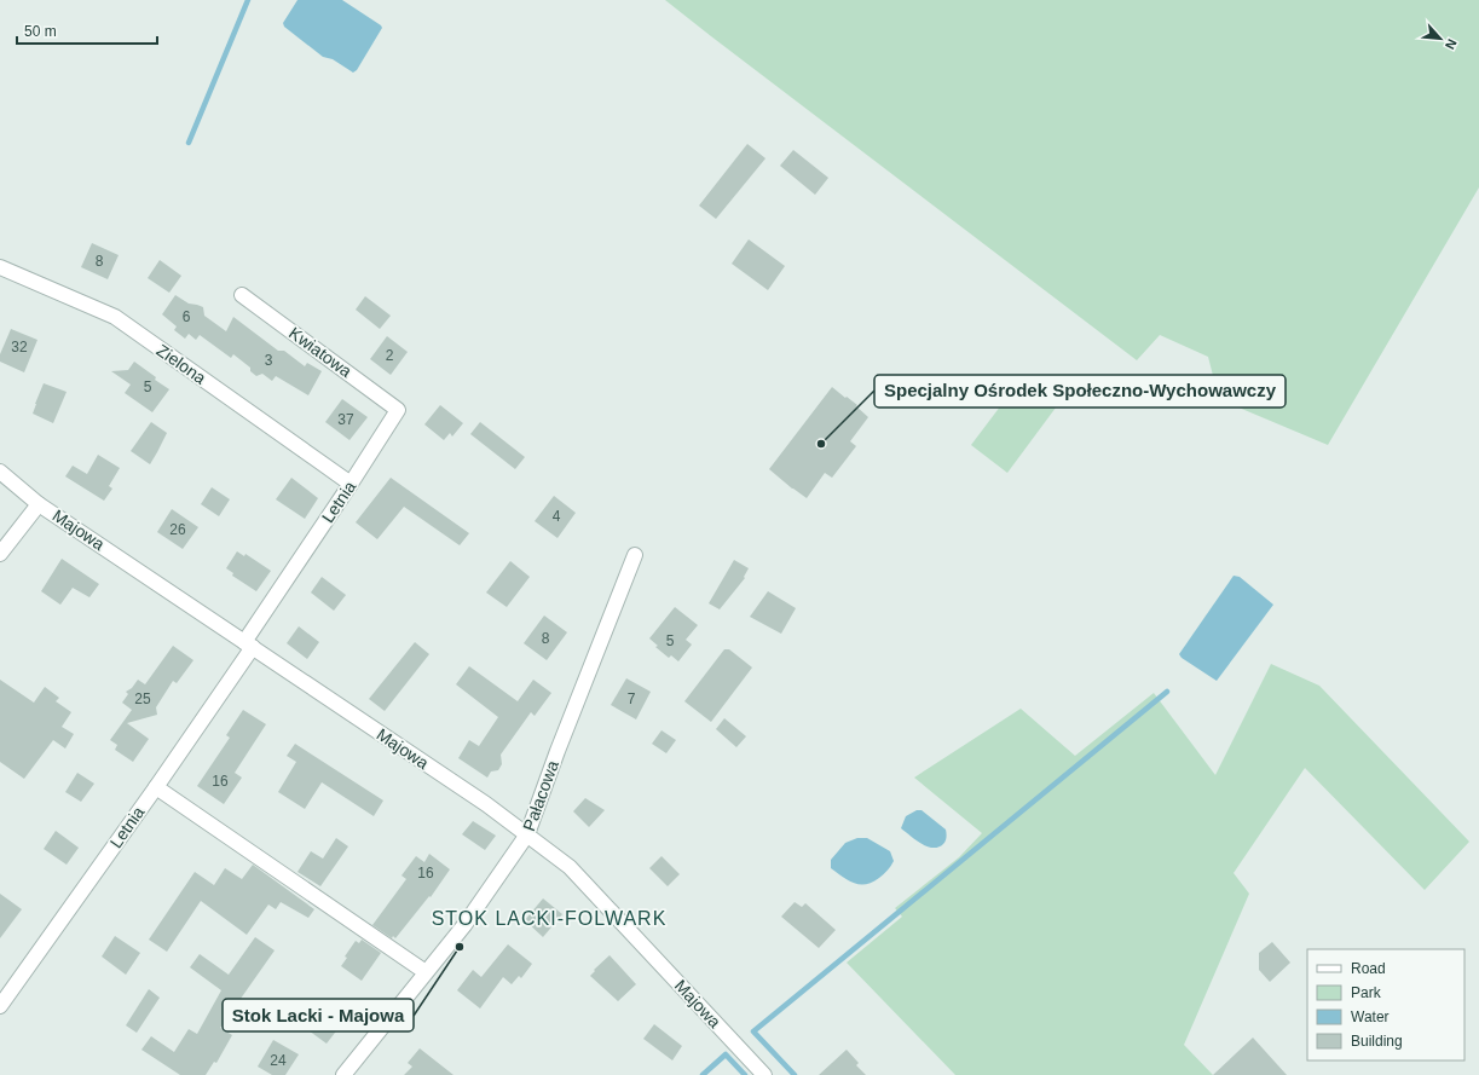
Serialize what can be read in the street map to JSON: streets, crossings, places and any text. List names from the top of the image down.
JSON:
{
  "streets": {
    "street": [
      "Kwiatowa",
      "Zielona",
      "Letnia",
      "Majowa",
      "Pałacowa"
    ]
  },
  "crossings": [
    ["Kwiatowa", "Letnia"],
    ["Zielona", "Letnia"],
    ["Letnia", "Majowa"],
    ["Majowa", "Pałacowa"]
  ],
  "districts": ["STOK LACKI-FOLWARK"],
  "places": ["Specjalny Ośrodek Społeczno-Wychowawczy", "Stok Lacki - Majowa"],
  "house_numbers": [
    "8",
    "6",
    "32",
    "2",
    "3",
    "5",
    "37",
    "4",
    "26",
    "8",
    "5",
    "25",
    "7",
    "16",
    "16",
    "24"
  ],
  "legend": [
    "Road",
    "Park",
    "Water",
    "Building"
  ],
  "scale_bar": "50 m",
  "north": "bottom right"
}
